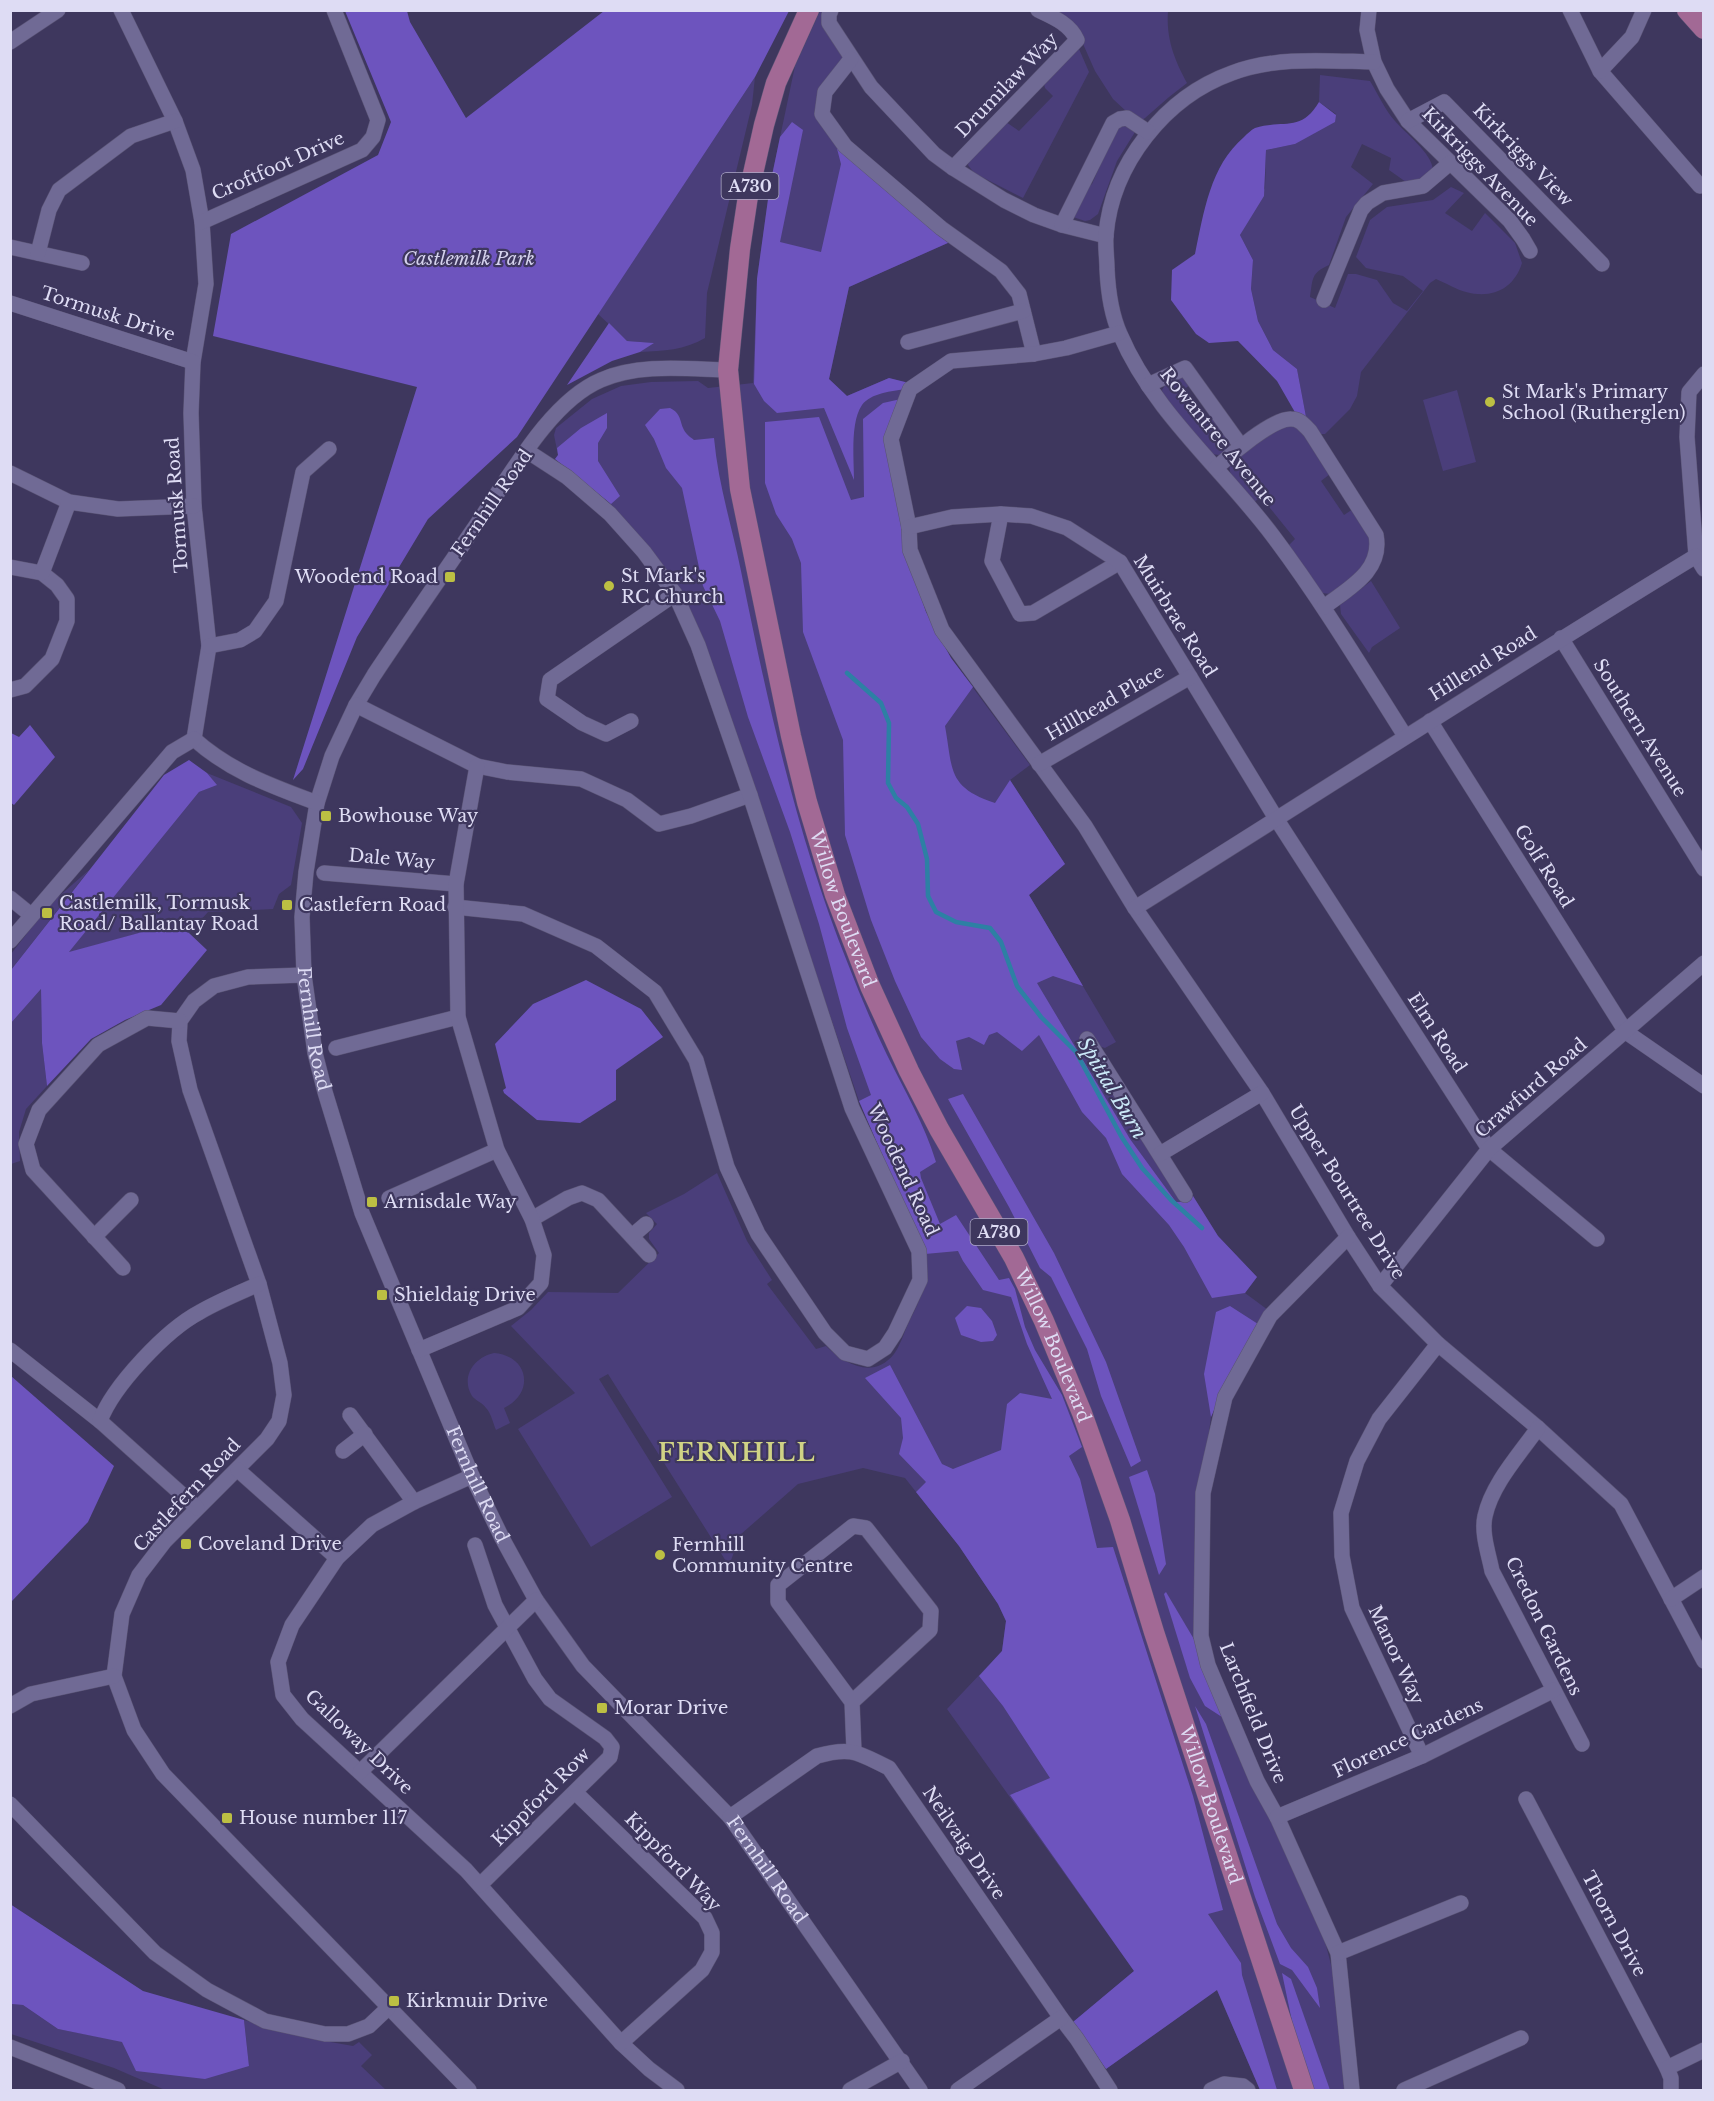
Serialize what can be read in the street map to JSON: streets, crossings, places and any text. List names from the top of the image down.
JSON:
{
  "streets": {
    "main road": ["A730", "Willow Boulevard"],
    "street": [
      "Drumilaw Way",
      "Kirkriggs View",
      "Croftfoot Drive",
      "Kirkriggs Avenue",
      "Tormusk Drive",
      "Rowantree Avenue",
      "Fernhill Road",
      "Tormusk Road",
      "Muirbrae Road",
      "Hillend Road",
      "Hillhead Place",
      "Southern Avenue",
      "Dale Way",
      "Golf Road",
      "Elm Road",
      "Crawfurd Road",
      "Woodend Road",
      "Upper Bourtree Drive",
      "Castlefern Road",
      "Credon Gardens",
      "Manor Way",
      "Larchfield Drive",
      "Florence Gardens",
      "Galloway Drive",
      "Kippford Row",
      "Neilvaig Drive",
      "Kippford Way",
      "Thorn Drive"
    ]
  },
  "crossings": [
    ["Kirkriggs View", "Kirkriggs Avenue"],
    ["Croftfoot Drive", "Tormusk Road"],
    ["Kirkriggs Avenue", "Rowantree Avenue"],
    ["A730", "Fernhill Road"],
    ["A730", "Willow Boulevard"],
    ["Tormusk Drive", "Tormusk Road"],
    ["Rowantree Avenue", "Hillend Road"],
    ["Rowantree Avenue", "Upper Bourtree Drive"],
    ["Fernhill Road", "Willow Boulevard"],
    ["Fernhill Road", "Woodend Road"],
    ["Fernhill Road", "Galloway Drive"],
    ["Muirbrae Road", "Hillend Road"],
    ["Muirbrae Road", "Hillhead Place"],
    ["Muirbrae Road", "Elm Road"],
    ["Muirbrae Road", "Upper Bourtree Drive"],
    ["Hillend Road", "Southern Avenue"],
    ["Hillend Road", "Golf Road"],
    ["Hillend Road", "Elm Road"],
    ["Hillend Road", "Upper Bourtree Drive"],
    ["Hillhead Place", "Upper Bourtree Drive"],
    ["Golf Road", "Crawfurd Road"],
    ["Elm Road", "Crawfurd Road"],
    ["Crawfurd Road", "Upper Bourtree Drive"],
    ["Upper Bourtree Drive", "Credon Gardens"],
    ["Upper Bourtree Drive", "Manor Way"],
    ["Upper Bourtree Drive", "Larchfield Drive"],
    ["Credon Gardens", "Florence Gardens"],
    ["Manor Way", "Florence Gardens"],
    ["Larchfield Drive", "Florence Gardens"],
    ["Galloway Drive", "Kippford Row"],
    ["Galloway Drive", "Kippford Way"],
    ["Kippford Row", "Kippford Way"]
  ],
  "districts": ["FERNHILL"],
  "water": ["Spittal Burn"],
  "parks": ["Castlemilk Park"],
  "places": {
    "other": ["St Mark's Primary School (Rutherglen)", "St Mark's RC Church", "Fernhill Community Centre"],
    "transit": [
      "Woodend Road",
      "Bowhouse Way",
      "Castlefern Road",
      "Castlemilk, Tormusk Road/ Ballantay Road",
      "Arnisdale Way",
      "Shieldaig Drive",
      "Coveland Drive",
      "Morar Drive",
      "House number 117",
      "Kirkmuir Drive"
    ]
  }
}
